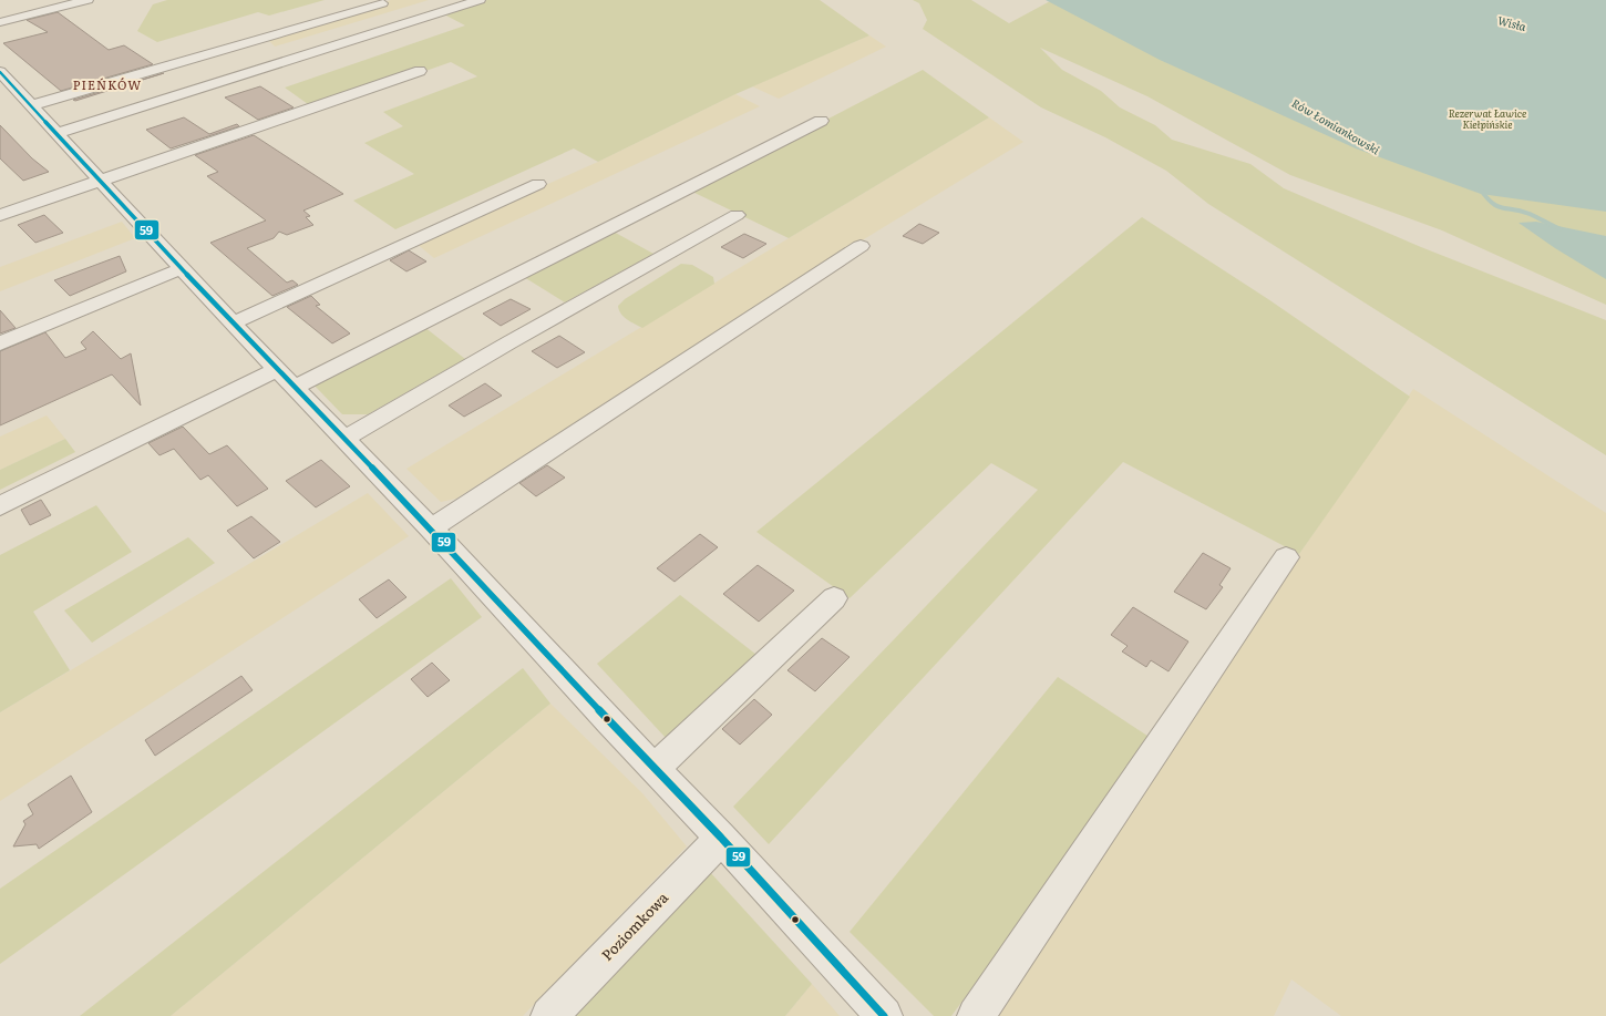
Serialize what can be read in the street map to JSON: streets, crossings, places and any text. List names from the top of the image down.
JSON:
{
  "streets": {
    "street": ["Poziomkowa"]
  },
  "districts": ["PIEŃKÓW"],
  "water": ["Wisła", "Rów Łomiankowski"],
  "parks": ["Rezerwat Ławice Kiełpińskie"],
  "lines": ["transit line 59"]
}
